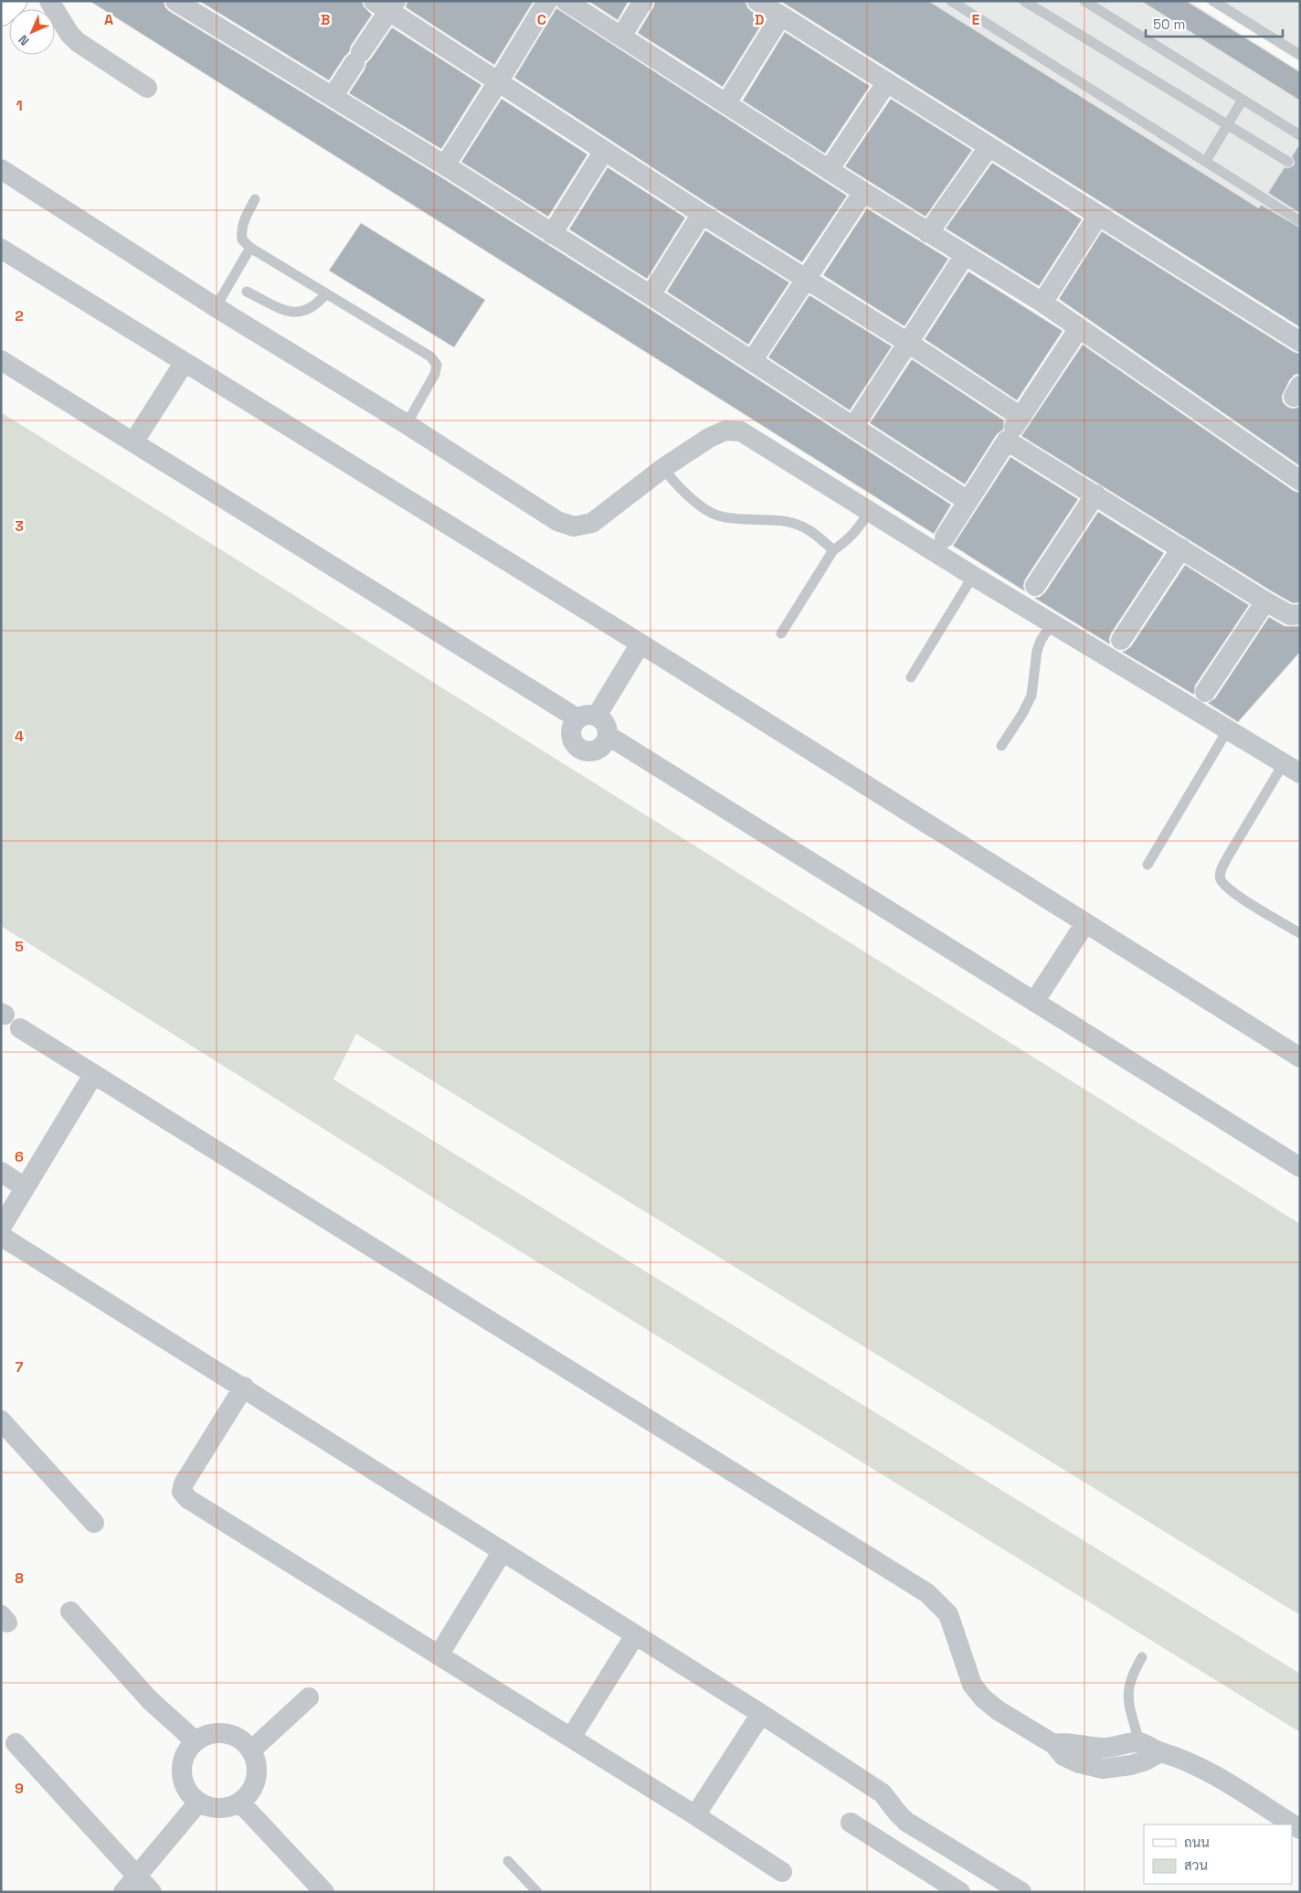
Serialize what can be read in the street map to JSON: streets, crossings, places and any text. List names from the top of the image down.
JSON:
{
  "legend": ["ถนน", "สวน"],
  "scale_bar": "50 m",
  "north": "bottom left",
  "grid": {
    "columns": [
      "A",
      "B",
      "C",
      "D",
      "E"
    ],
    "rows": [
      "1",
      "2",
      "3",
      "4",
      "5",
      "6",
      "7",
      "8",
      "9"
    ]
  }
}
